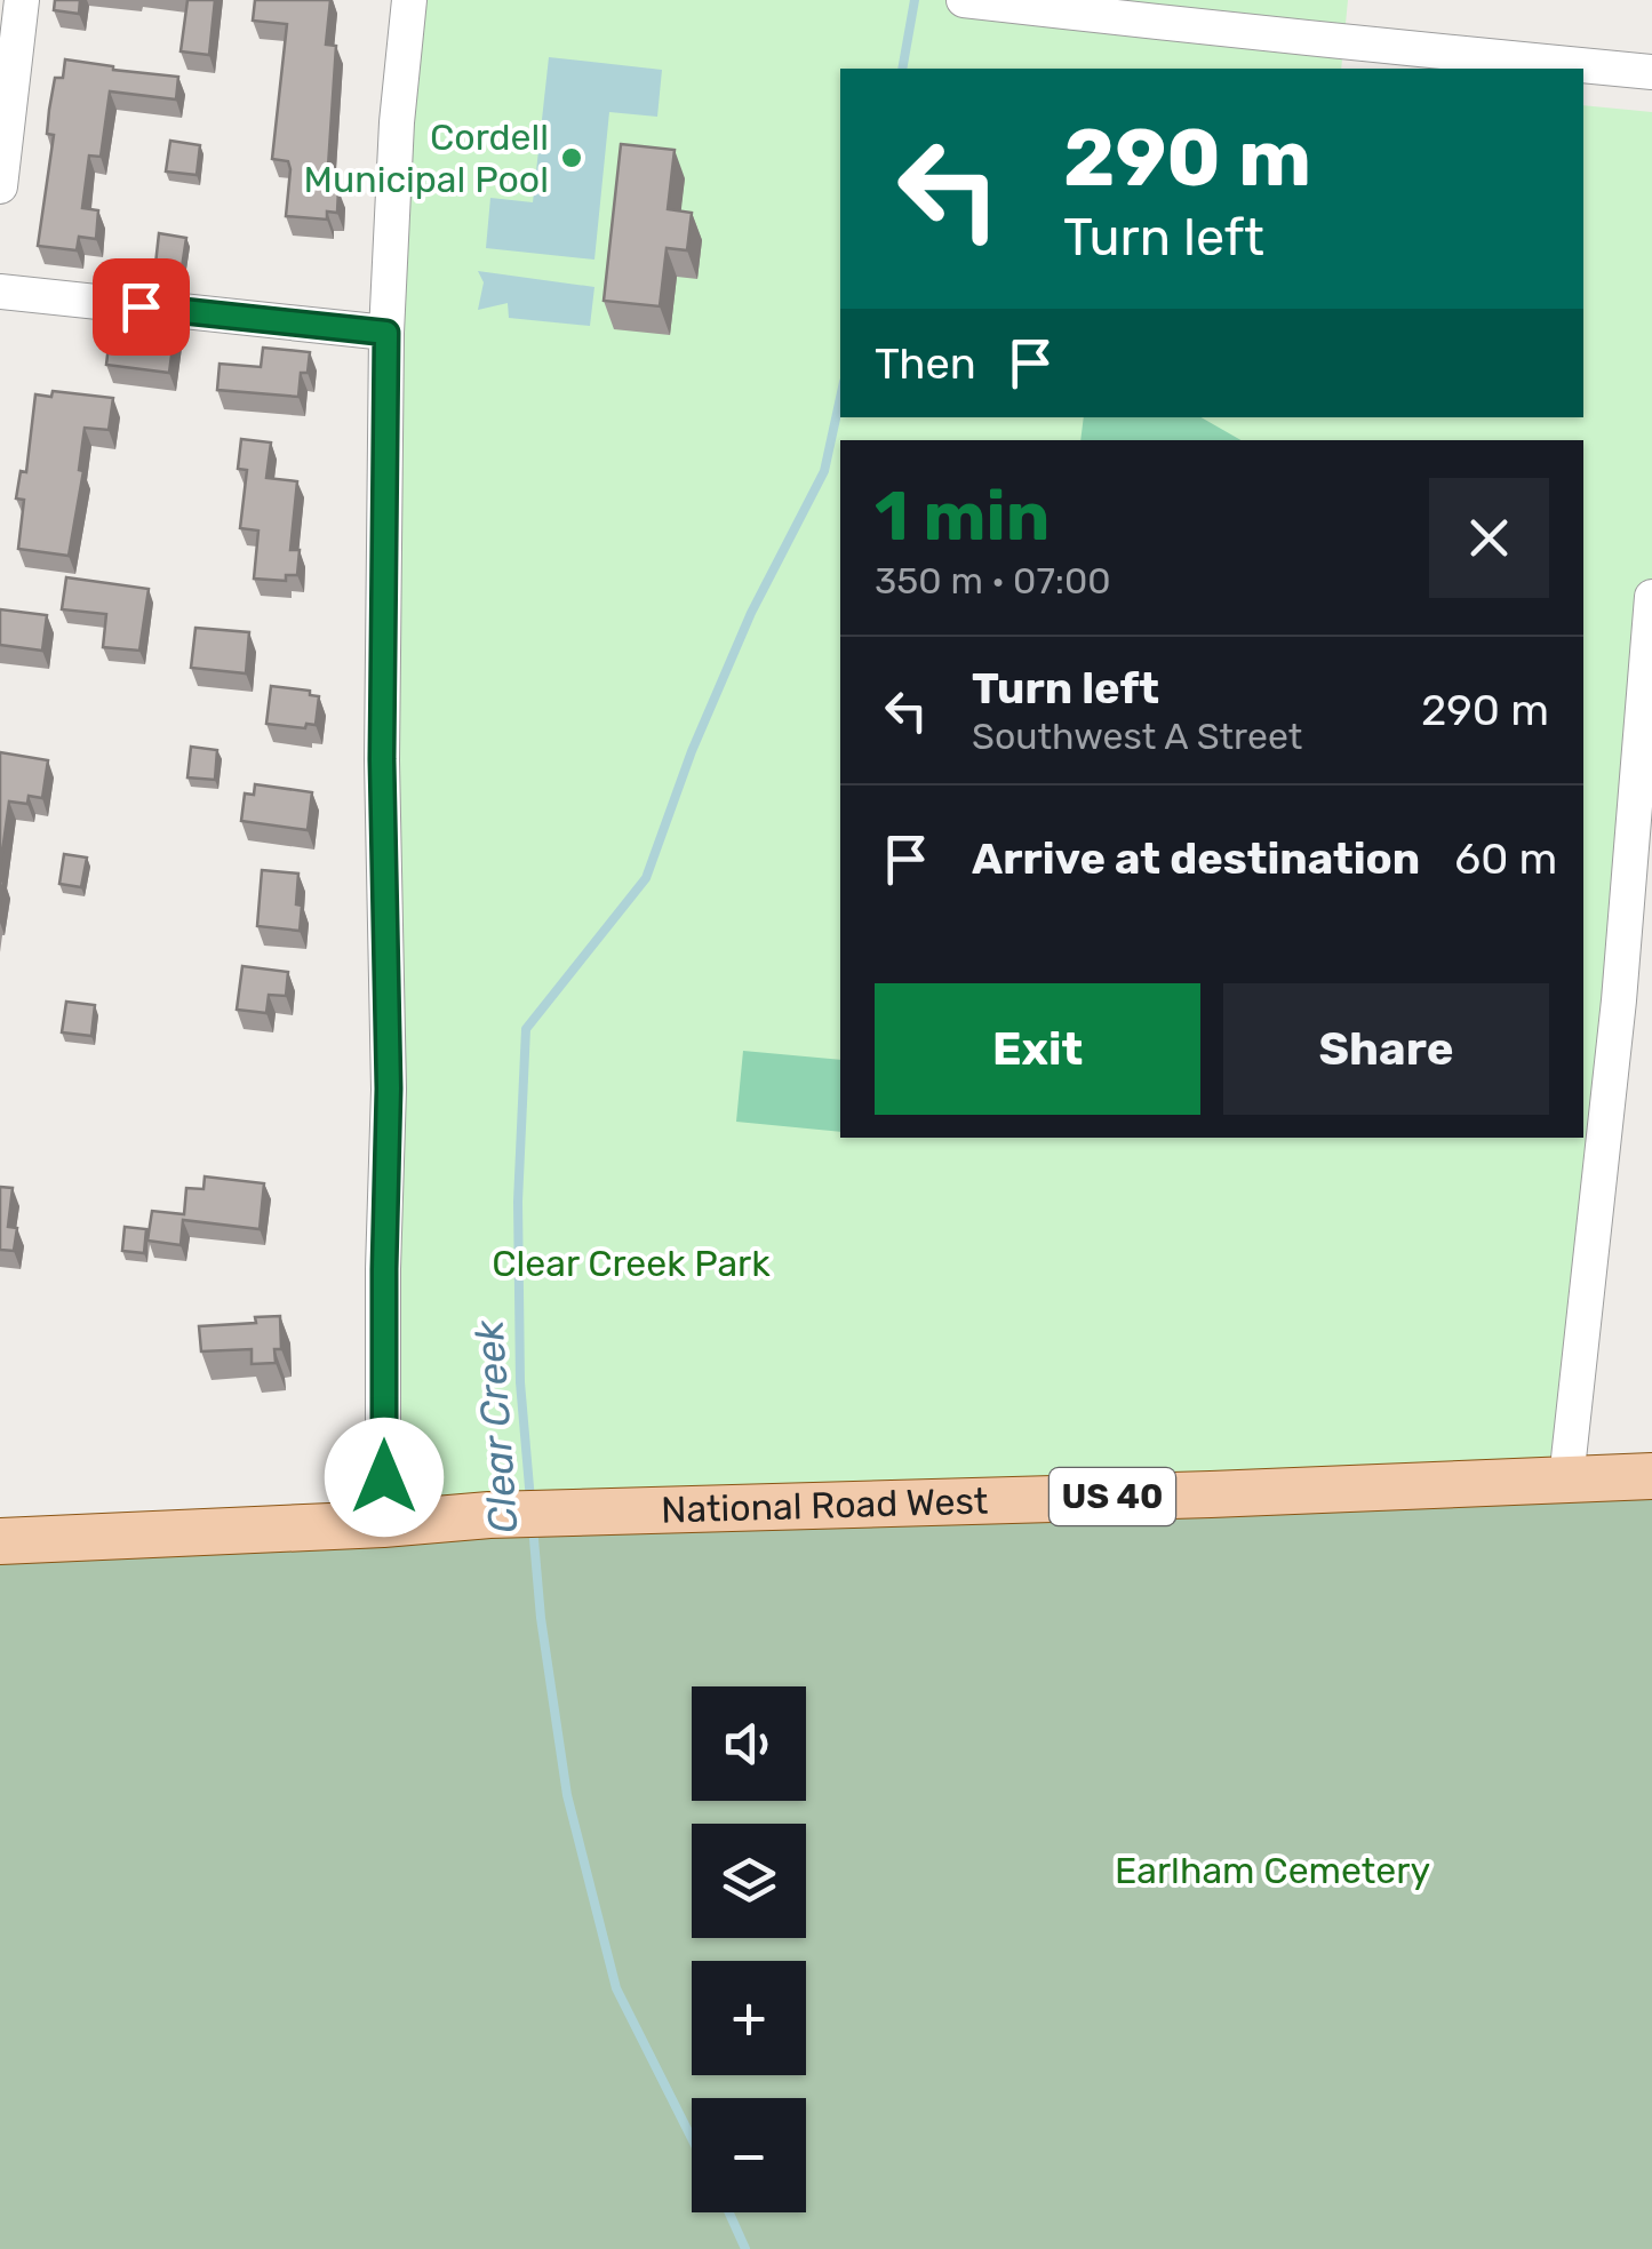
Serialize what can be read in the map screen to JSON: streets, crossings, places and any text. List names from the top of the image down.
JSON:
{
  "streets": {
    "main road": ["US 40", "National Road West"]
  },
  "water": ["Clear Creek"],
  "parks": ["Clear Creek Park", "Earlham Cemetery"],
  "places": ["Cordell Municipal Pool"],
  "page": {
    "turn": ["290 m", "Turn left"],
    "then": "Then",
    "heading": ["1 min", "350 m · 07:00"],
    "list": [
      {
        "name": "Turn left",
        "note": "Southwest A Street",
        "value": "290 m"
      },
      {
        "name": "Arrive at destination",
        "value": "60 m"
      }
    ],
    "buttons": ["Exit", "Share"],
    "map_buttons": ["+", "−"]
  }
}
